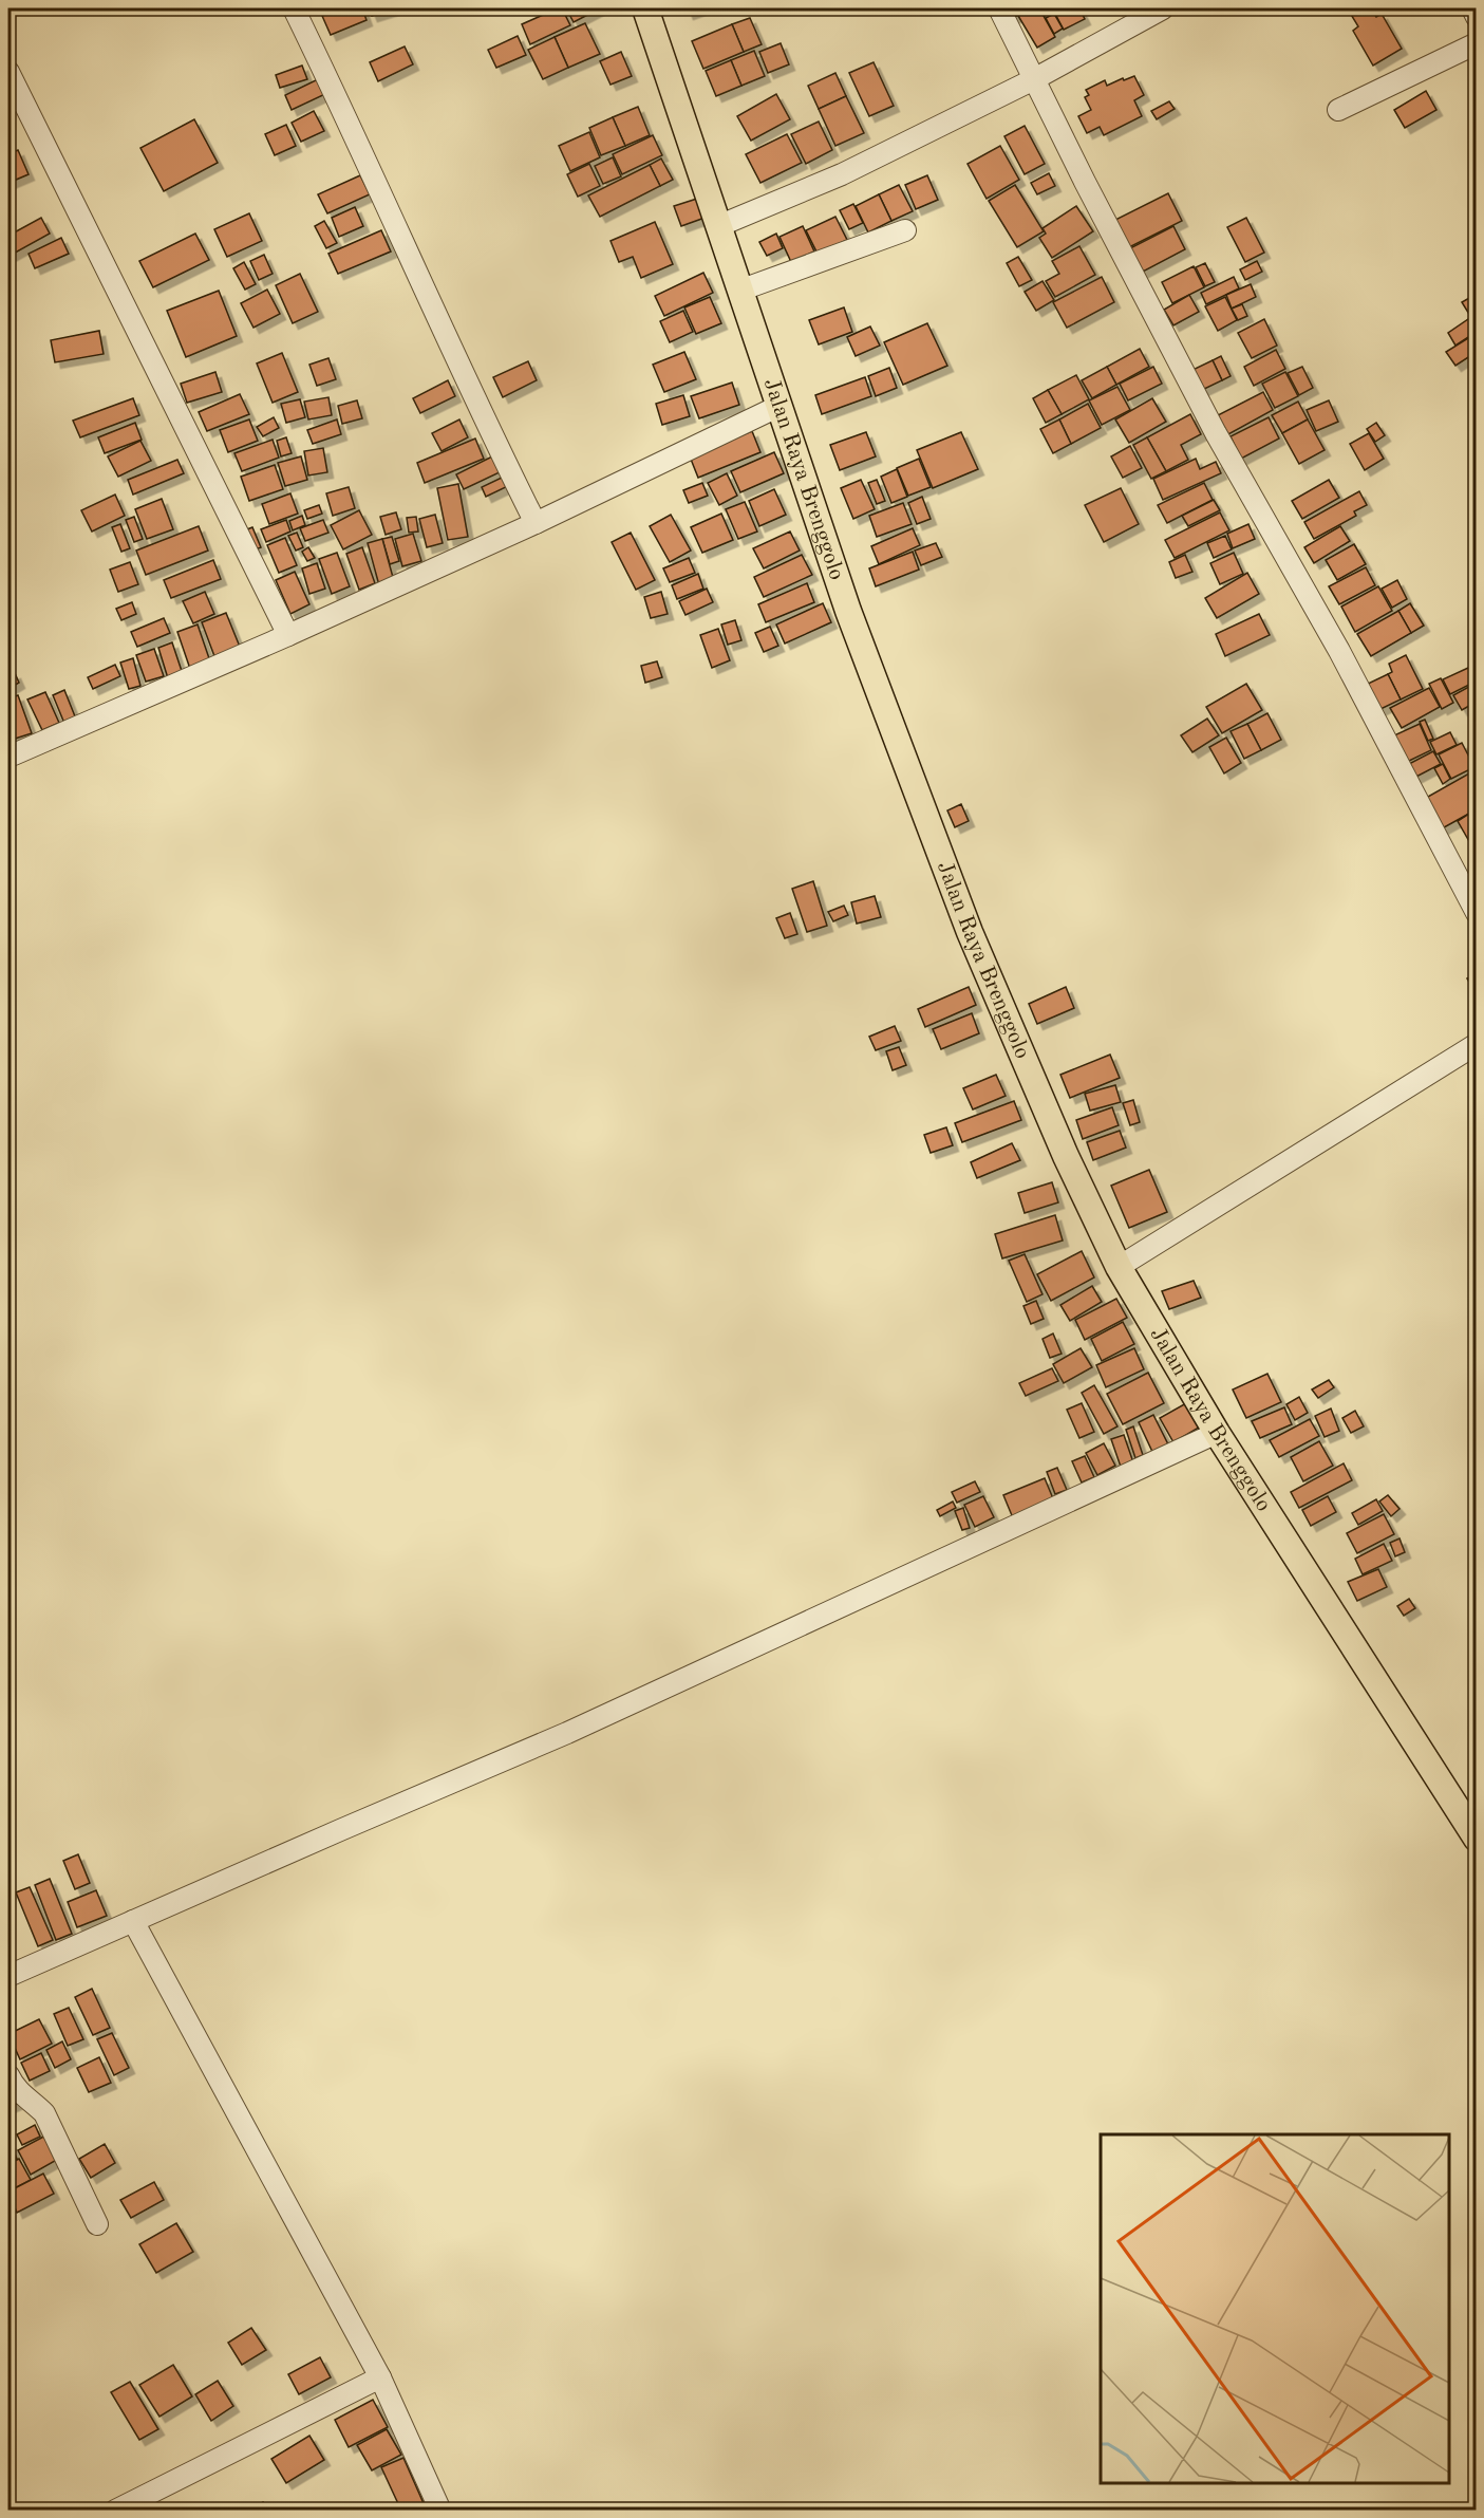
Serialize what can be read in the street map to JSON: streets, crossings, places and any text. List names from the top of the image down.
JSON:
{
  "streets": {
    "main road": ["Jalan Raya Brenggolo"]
  }
}
